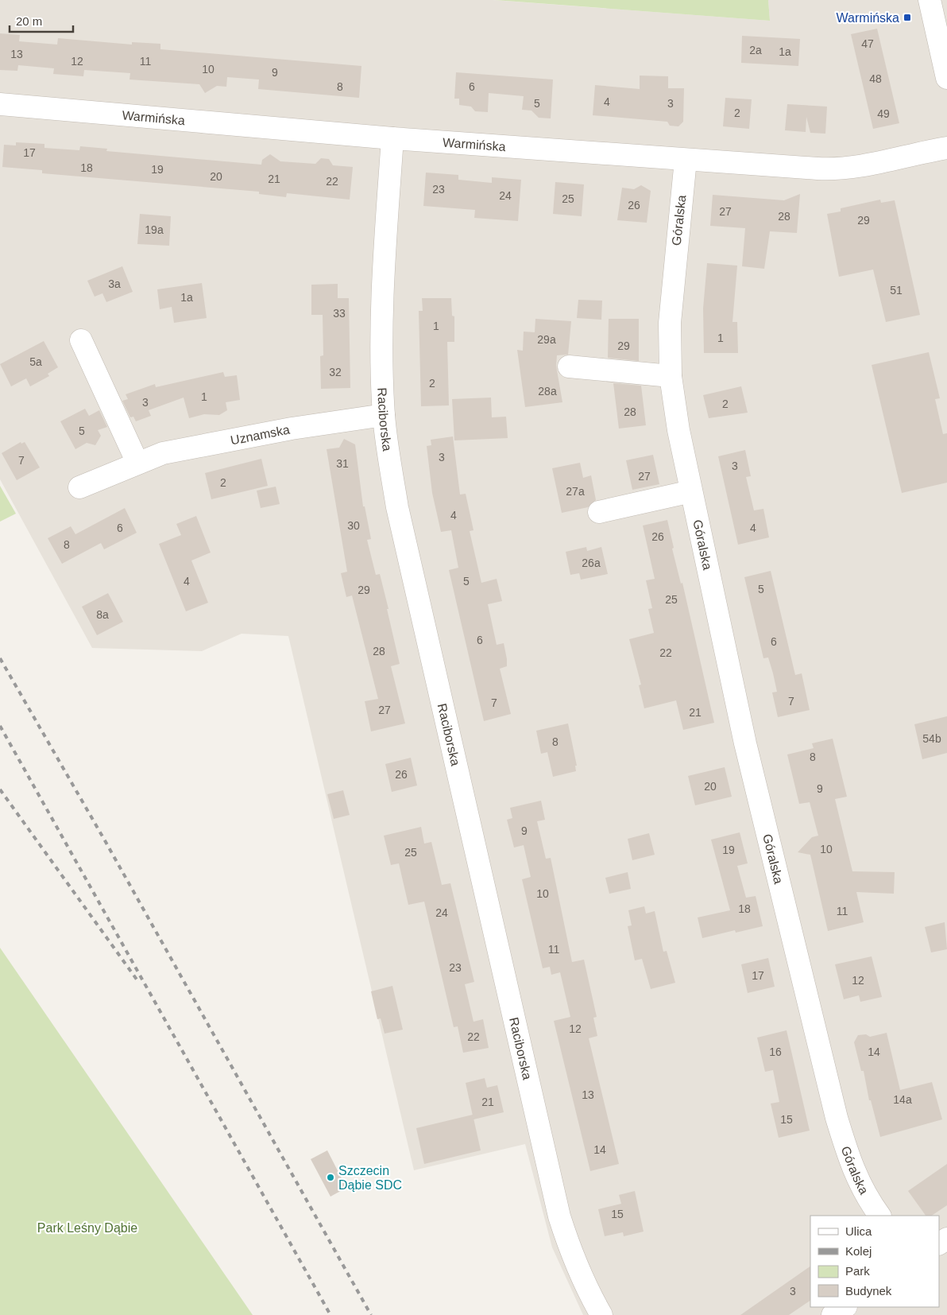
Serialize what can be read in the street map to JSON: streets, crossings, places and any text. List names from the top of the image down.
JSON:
{
  "streets": {
    "street": [
      "Warmińska",
      "Góralska",
      "Raciborska",
      "Uznamska"
    ]
  },
  "crossings": [
    ["Warmińska", "Góralska"],
    ["Warmińska", "Raciborska"],
    ["Raciborska", "Uznamska"]
  ],
  "parks": ["Park Leśny Dąbie"],
  "places": {
    "transit": ["Warmińska"],
    "other": ["Szczecin Dąbie SDC"]
  },
  "house_numbers": [
    "47",
    "2a",
    "1a",
    "13",
    "12",
    "11",
    "10",
    "9",
    "48",
    "8",
    "6",
    "4",
    "5",
    "3",
    "2",
    "49",
    "17",
    "18",
    "19",
    "20",
    "21",
    "22",
    "23",
    "24",
    "25",
    "26",
    "27",
    "28",
    "29",
    "19a",
    "3a",
    "51",
    "1a",
    "33",
    "1",
    "1",
    "29a",
    "29",
    "5a",
    "32",
    "2",
    "28a",
    "1",
    "3",
    "2",
    "28",
    "5",
    "3",
    "7",
    "31",
    "3",
    "27",
    "2",
    "27a",
    "4",
    "30",
    "6",
    "4",
    "26",
    "8",
    "26a",
    "4",
    "5",
    "5",
    "29",
    "25",
    "8a",
    "6",
    "6",
    "28",
    "22",
    "7",
    "7",
    "27",
    "21",
    "54b",
    "8",
    "8",
    "26",
    "20",
    "9",
    "9",
    "10",
    "19",
    "25",
    "10",
    "18",
    "11",
    "24",
    "11",
    "23",
    "17",
    "12",
    "12",
    "22",
    "16",
    "14",
    "13",
    "14a",
    "21",
    "15",
    "14",
    "15",
    "3"
  ],
  "legend": [
    "Ulica",
    "Kolej",
    "Park",
    "Budynek"
  ],
  "scale_bar": "20 m"
}
